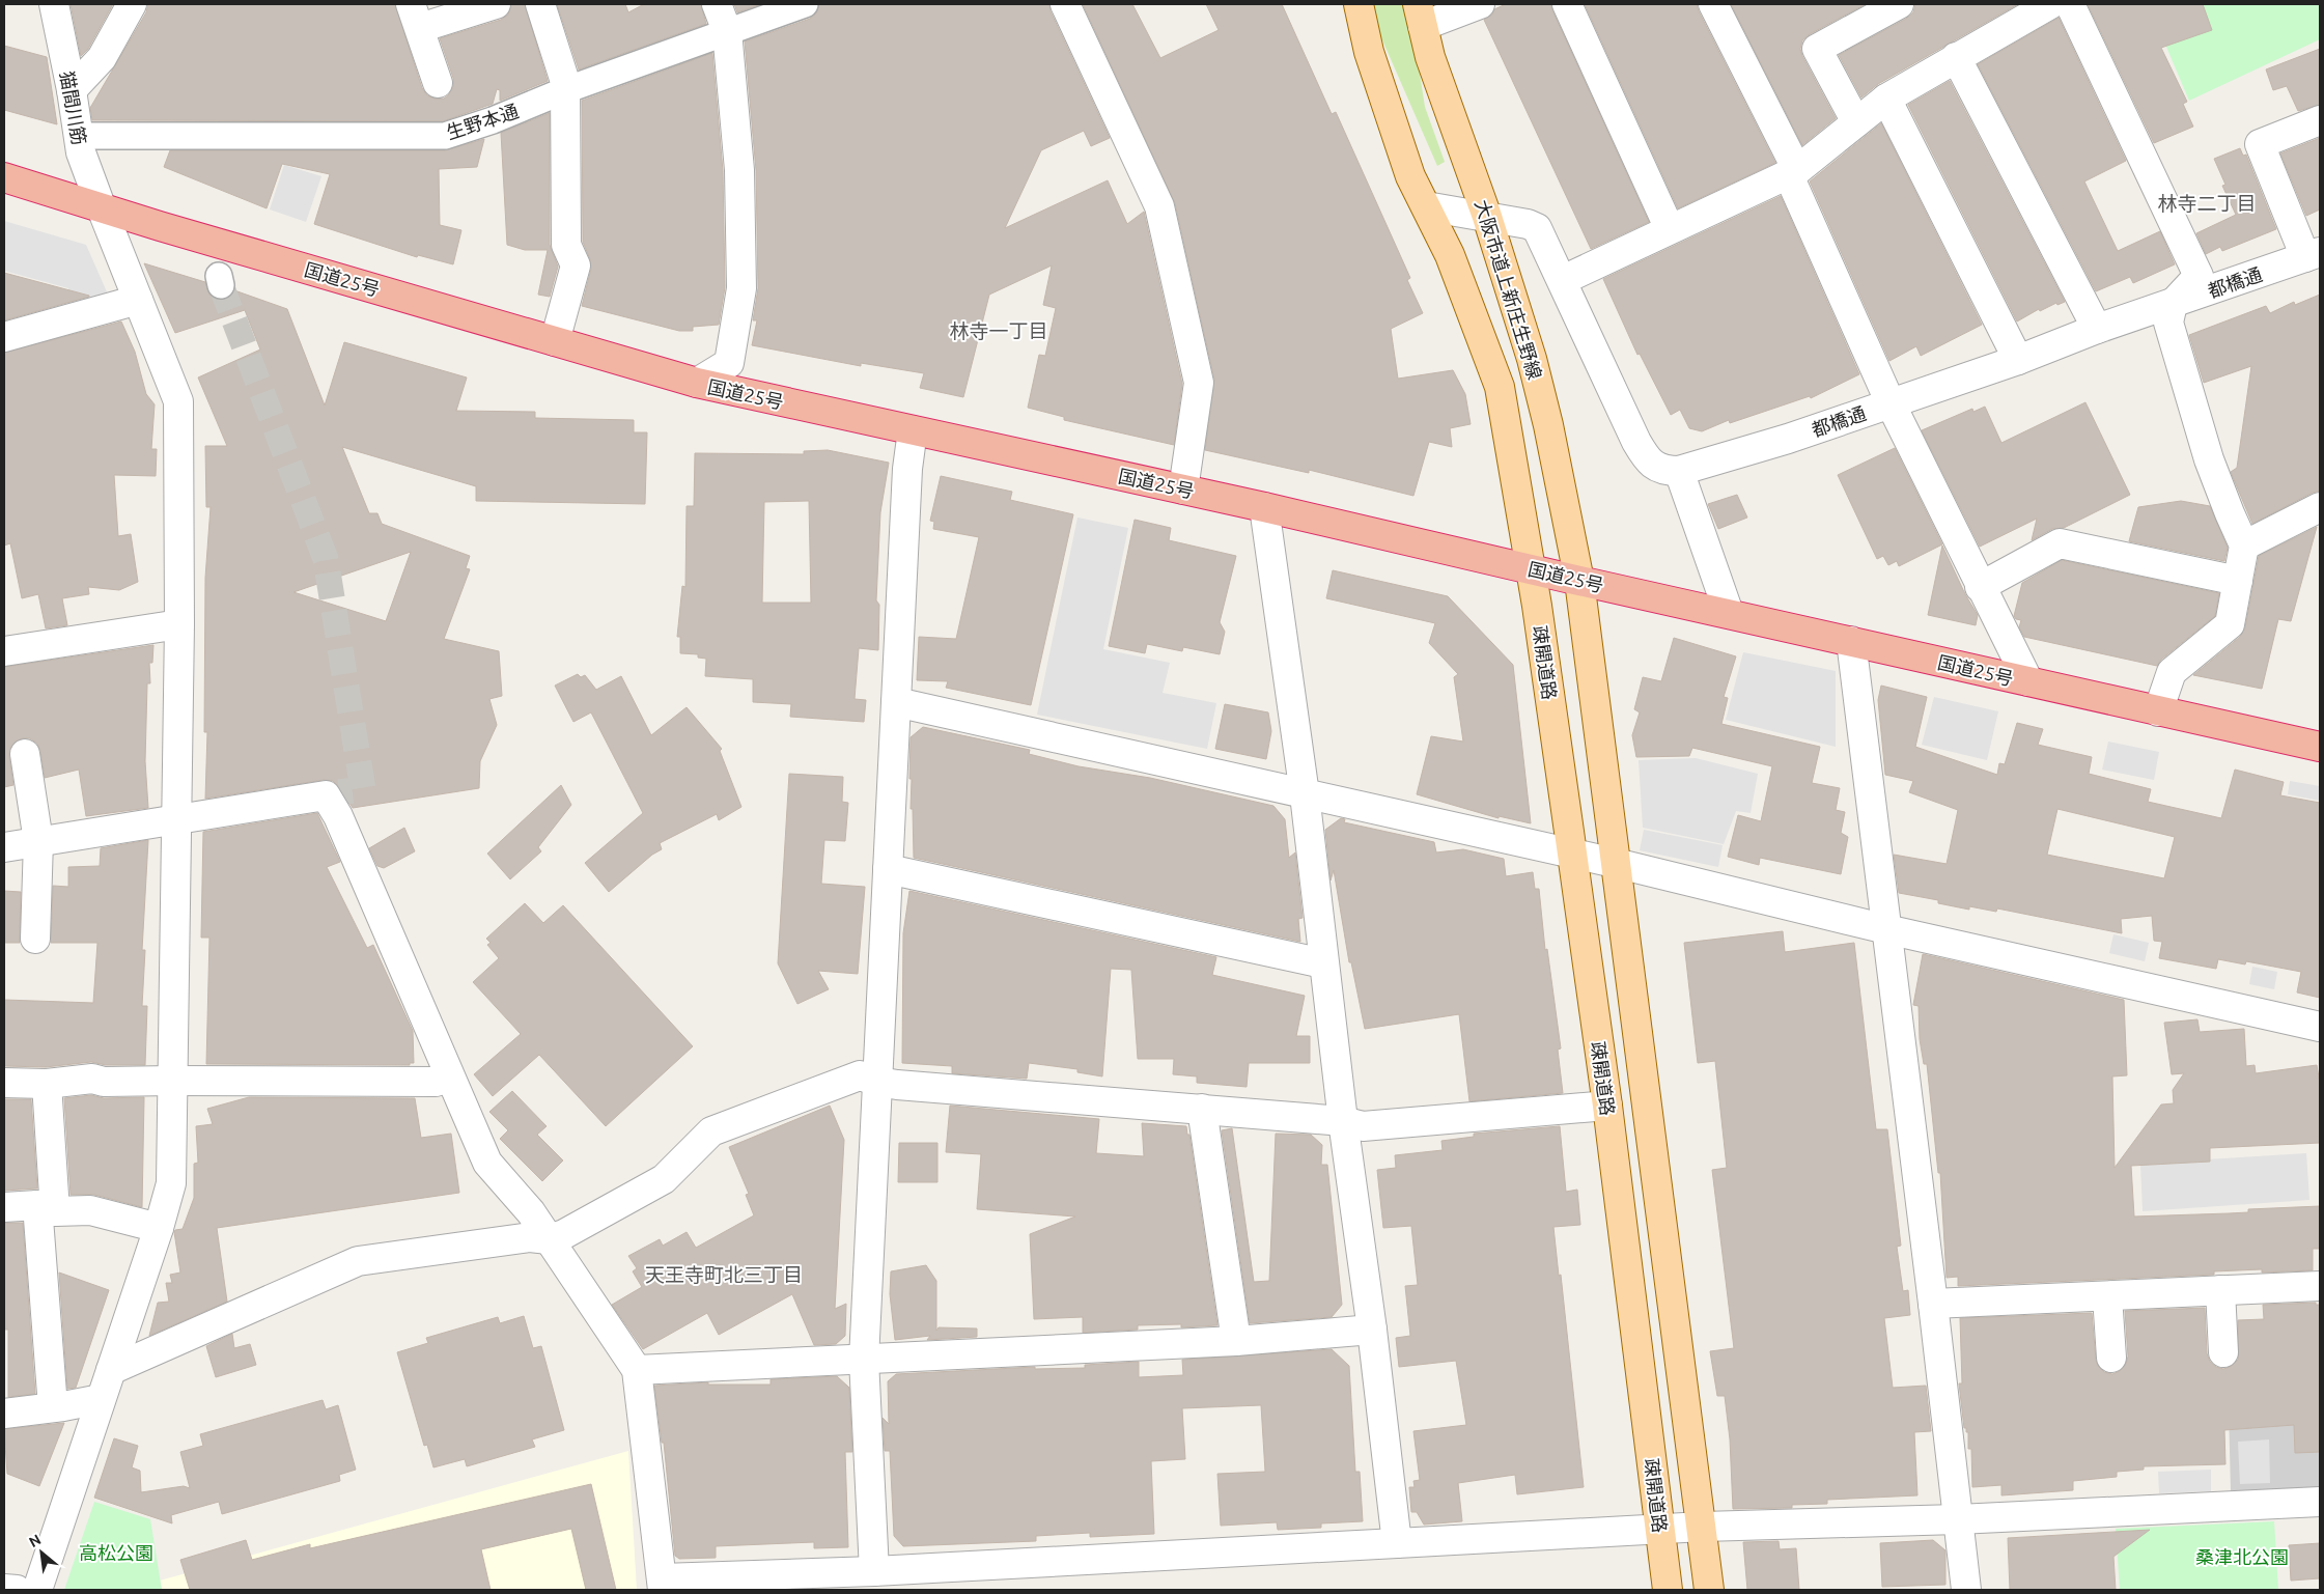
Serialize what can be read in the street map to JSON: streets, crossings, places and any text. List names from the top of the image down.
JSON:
{
  "streets": {
    "highway": ["国道25号"],
    "main road": ["大阪市道上新庄生野線", "疎開道路"],
    "street": ["猫間川筋", "生野本通", "都橋通"]
  },
  "crossings": [
    ["猫間川筋", "生野本通"],
    ["猫間川筋", "国道25号"],
    ["国道25号", "大阪市道上新庄生野線"],
    ["国道25号", "疎開道路"],
    ["都橋通", "大阪市道上新庄生野線"],
    ["大阪市道上新庄生野線", "疎開道路"]
  ],
  "districts": ["林寺二丁目", "林寺一丁目", "天王寺町北三丁目"],
  "parks": ["高松公園", "桑津北公園"],
  "north": "top left"
}
